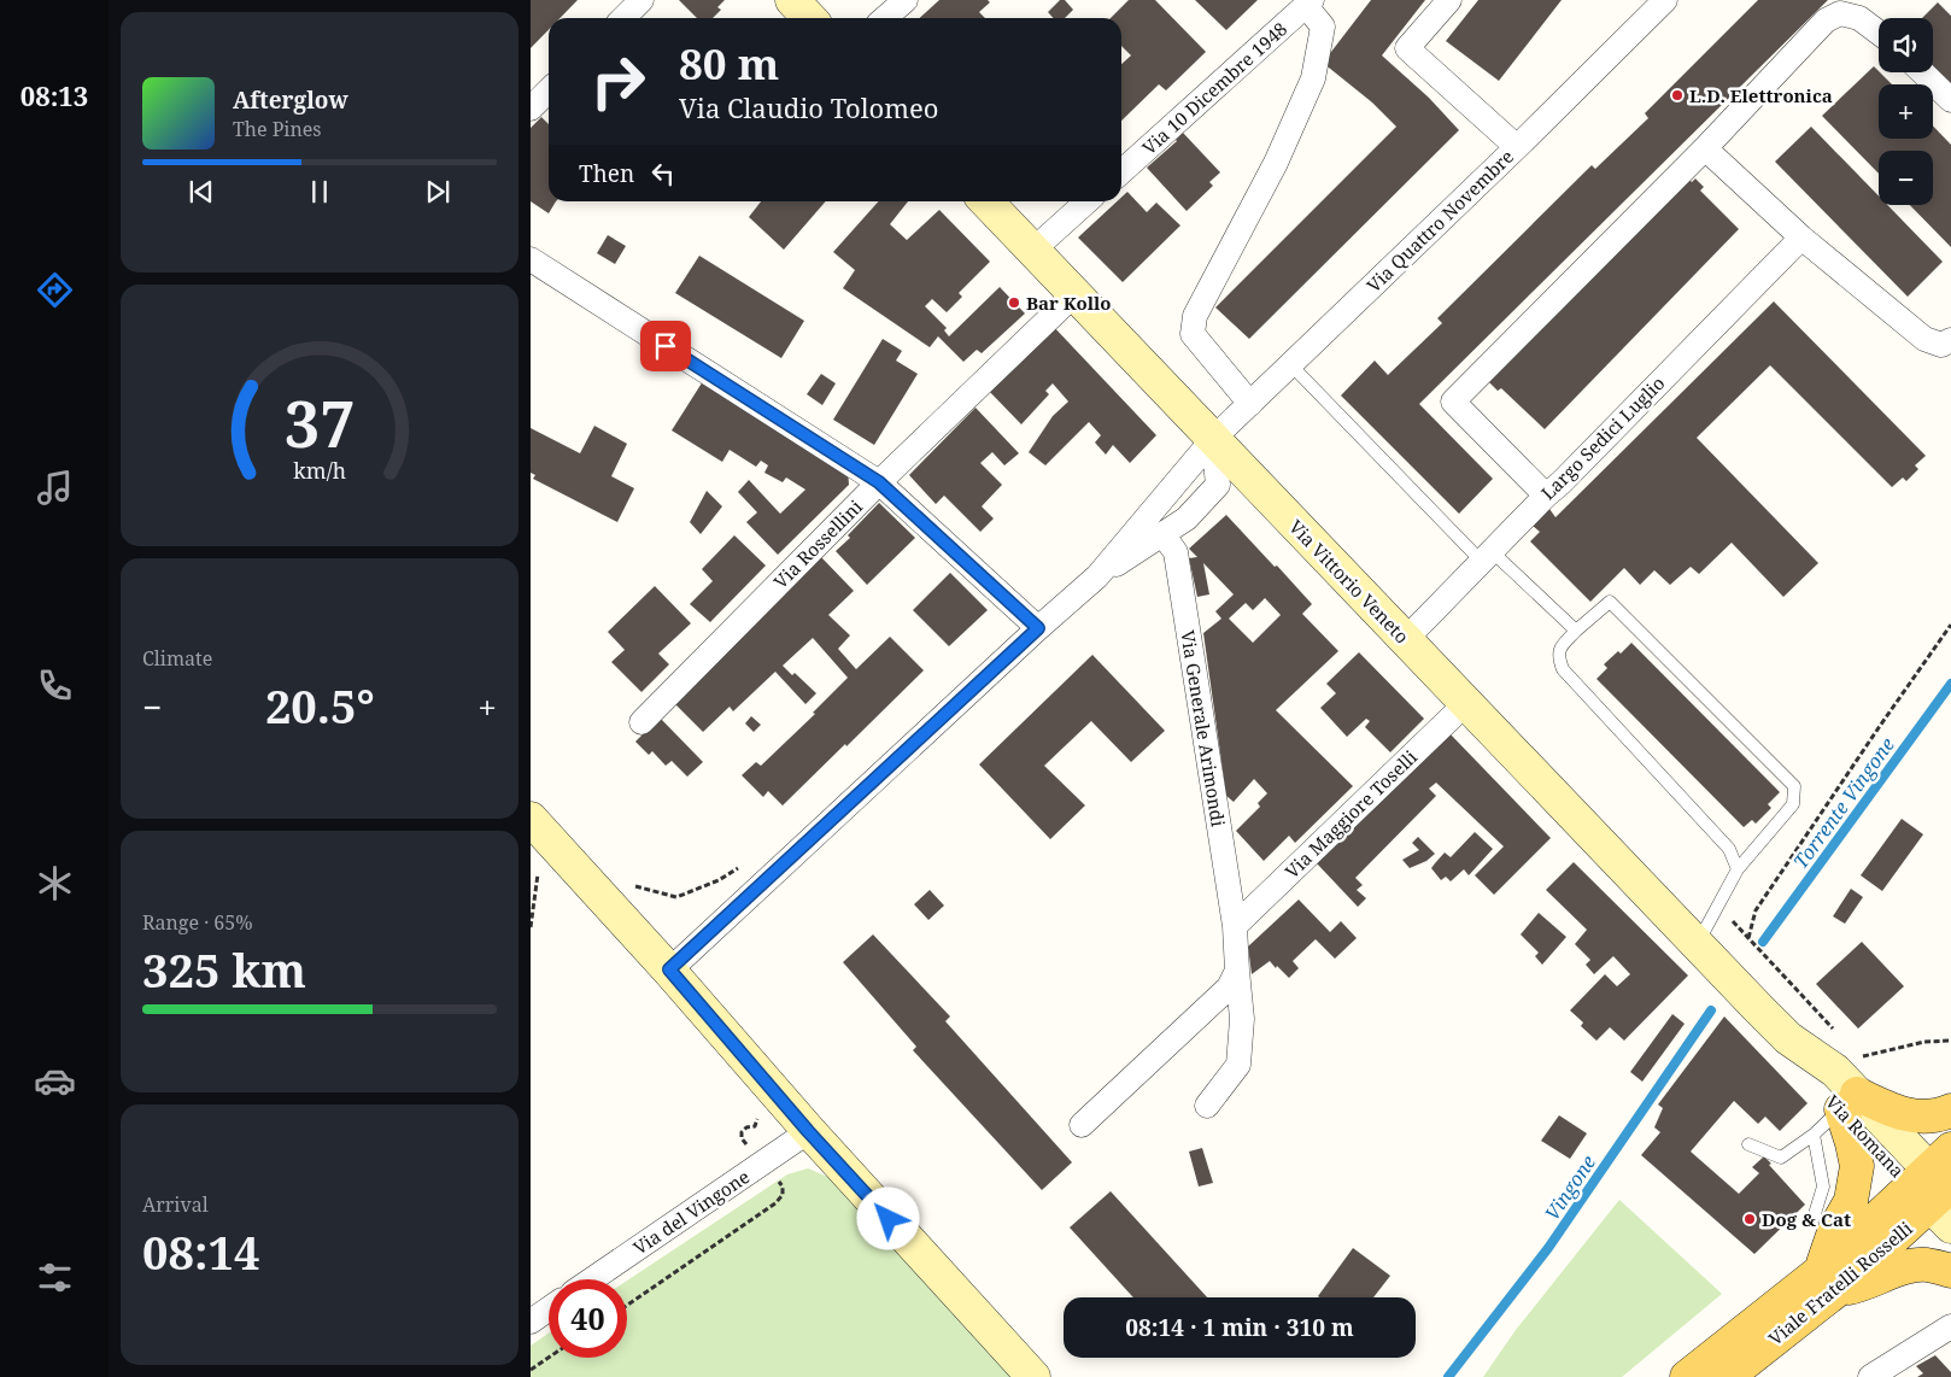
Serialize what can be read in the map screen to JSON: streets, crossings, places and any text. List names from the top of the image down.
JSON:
{
  "streets": {
    "main road": ["Via Vittorio Veneto", "Via Romana", "Viale Fratelli Rosselli"],
    "street": [
      "Via 10 Dicembre 1948",
      "Via Quattro Novembre",
      "Largo Sedici Luglio",
      "Via Rossellini",
      "Via Generale Arimondi",
      "Via Maggiore Toselli",
      "Via del Vingone"
    ]
  },
  "crossings": [
    ["Via Quattro Novembre", "Via Vittorio Veneto"],
    ["Largo Sedici Luglio", "Via Vittorio Veneto"],
    ["Via Rossellini", "Via Vittorio Veneto"],
    ["Via Vittorio Veneto", "Via Maggiore Toselli"],
    ["Via Vittorio Veneto", "Via Romana"],
    ["Via Generale Arimondi", "Via Maggiore Toselli"],
    ["Via Romana", "Viale Fratelli Rosselli"]
  ],
  "water": ["Torrente Vingone", "Vingone"],
  "places": ["L.D. Elettronica", "Bar Kollo", "Dog & Cat"],
  "page": {
    "tabs": "08:13",
    "map_buttons": ["+", "−"],
    "turn": ["80 m", "Via Claudio Tolomeo"],
    "song": ["Afterglow", "The Pines"],
    "then": "Then",
    "tile": [
      "Climate",
      ["Range · 65%", "325 km"],
      ["Arrival", "08:14"]
    ],
    "heat": ["−", "20.5°", "+"],
    "limit": "40",
    "trip": "08:14 · 1 min · 310 m",
    "gauge": ["37", "km/h"]
  }
}
